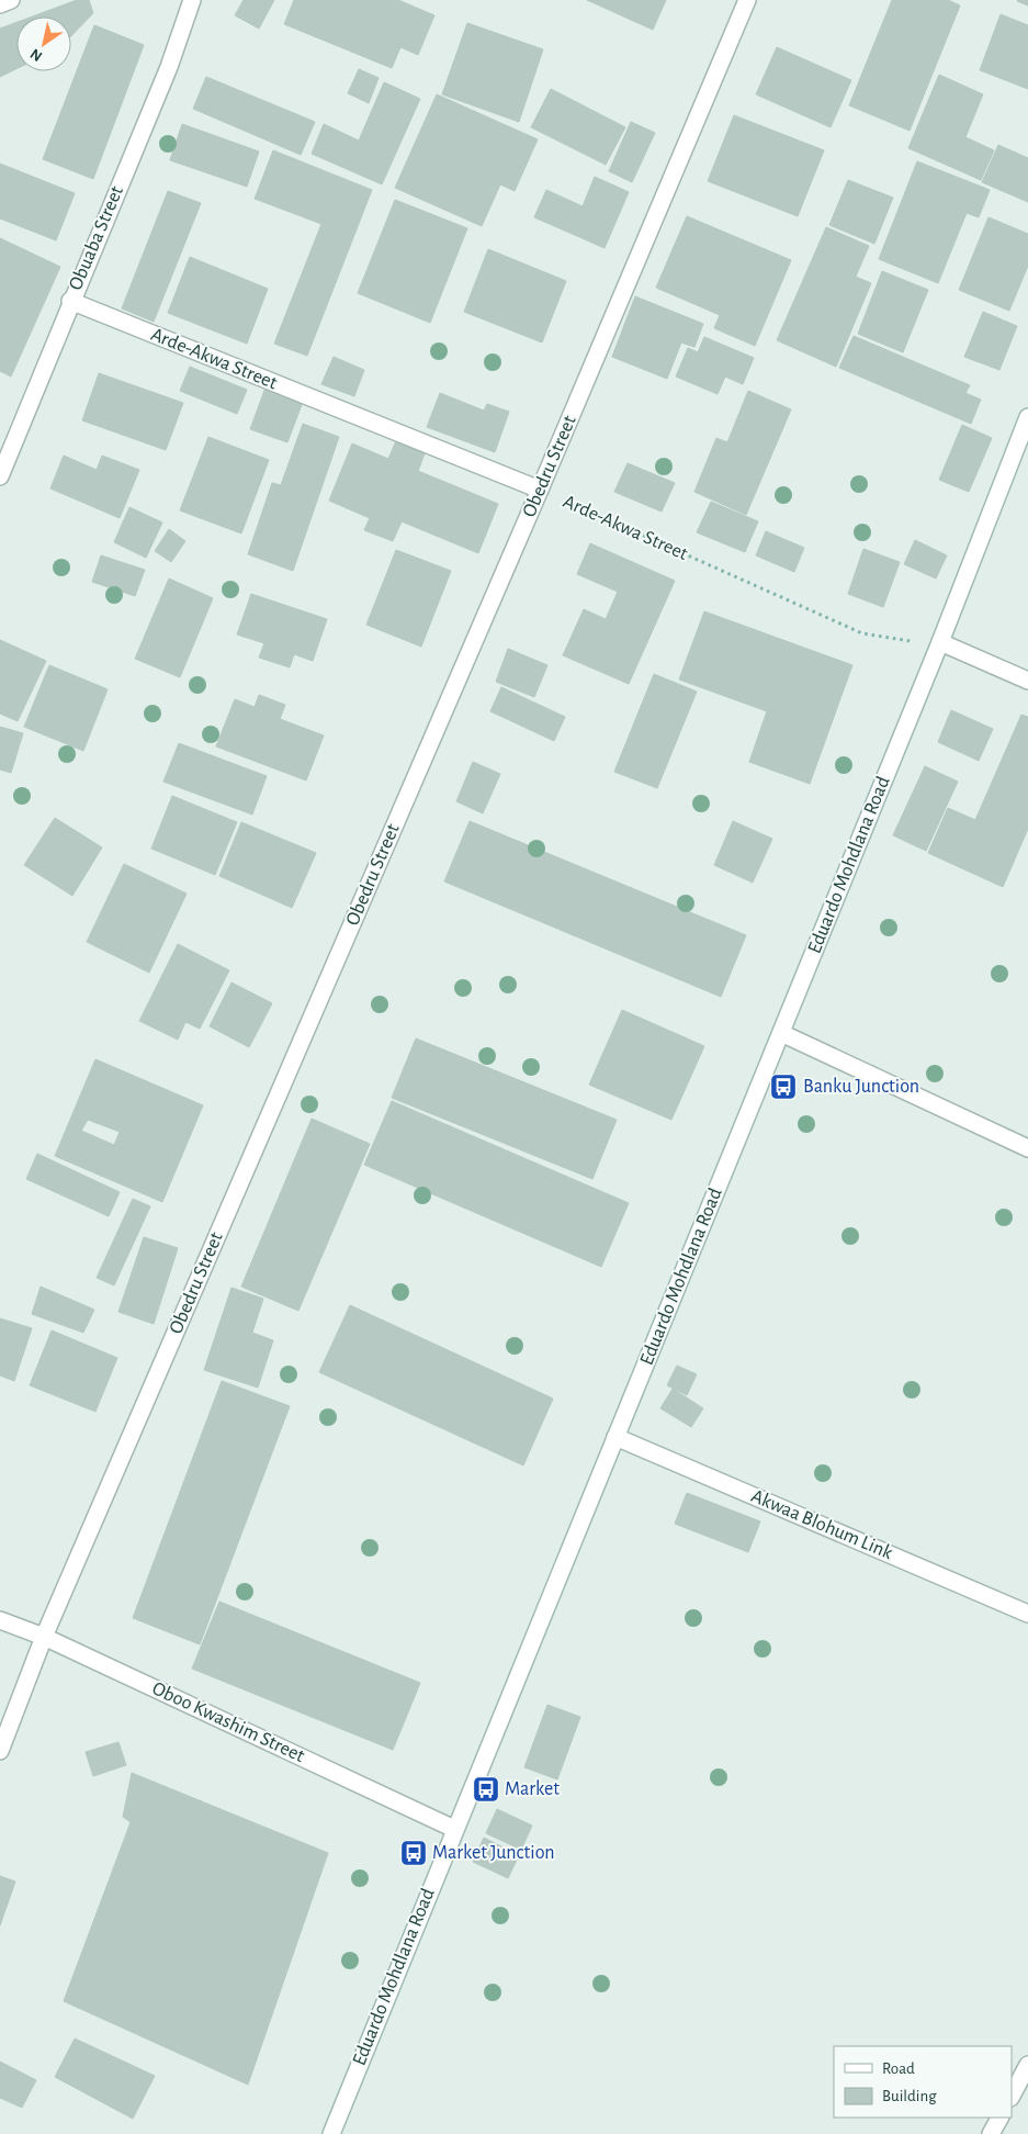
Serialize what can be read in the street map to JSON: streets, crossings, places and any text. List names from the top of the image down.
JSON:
{
  "streets": {
    "street": [
      "Obuaba Street",
      "Arde-Akwa Street",
      "Obedru Street",
      "Eduardo Mohdlana Road",
      "Akwaa Blohum Link",
      "Oboo Kwashim Street"
    ]
  },
  "crossings": [
    ["Obuaba Street", "Arde-Akwa Street"],
    ["Arde-Akwa Street", "Obedru Street"],
    ["Arde-Akwa Street", "Eduardo Mohdlana Road"],
    ["Obedru Street", "Oboo Kwashim Street"],
    ["Eduardo Mohdlana Road", "Akwaa Blohum Link"],
    ["Eduardo Mohdlana Road", "Oboo Kwashim Street"]
  ],
  "places": {
    "bus stop": ["Banku Junction", "Market", "Market Junction"]
  },
  "legend": ["Road", "Building"],
  "north": "bottom left"
}
